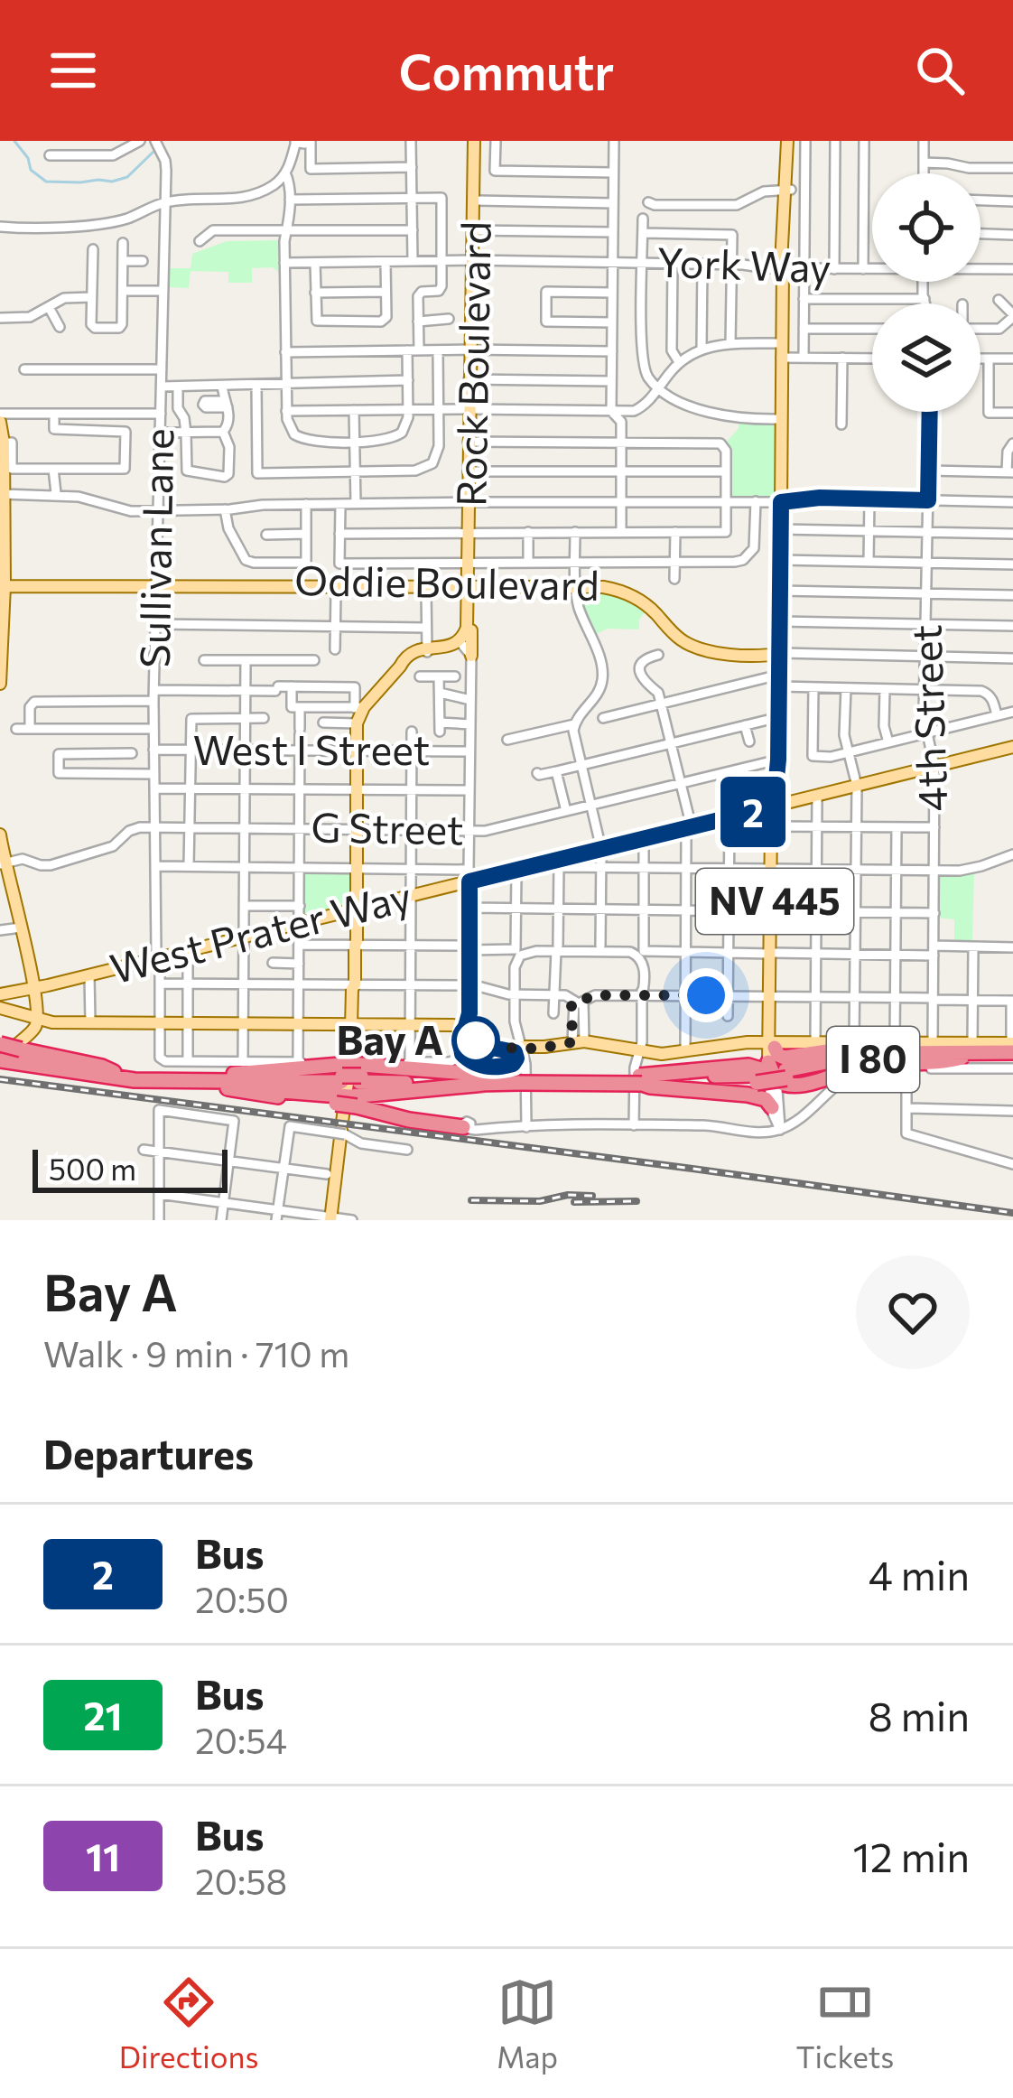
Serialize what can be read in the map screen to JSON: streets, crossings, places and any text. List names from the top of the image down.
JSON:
{
  "streets": {
    "highway": ["I 80"],
    "main road": [
      "Rock Boulevard",
      "Oddie Boulevard",
      "NV 445",
      "West Prater Way"
    ],
    "street": [
      "York Way",
      "Sullivan Lane",
      "4th Street",
      "West I Street",
      "G Street"
    ]
  },
  "crossings": [
    ["York Way", "Rock Boulevard"],
    ["York Way", "NV 445"],
    ["Rock Boulevard", "Oddie Boulevard"],
    ["Sullivan Lane", "Oddie Boulevard"],
    ["Sullivan Lane", "West I Street"],
    ["Sullivan Lane", "G Street"],
    ["Sullivan Lane", "West Prater Way"],
    ["Oddie Boulevard", "NV 445"],
    ["4th Street", "West Prater Way"],
    ["4th Street", "I 80"],
    ["G Street", "NV 445"],
    ["NV 445", "West Prater Way"],
    ["NV 445", "I 80"]
  ],
  "places": ["Bay A"],
  "lines": ["bus line 2"],
  "scale_bar": "500 m",
  "page": {
    "header": "Commutr",
    "on_map": "2",
    "scale": "500 m",
    "heading": [
      ["Bay A", "Walk · 9 min · 710 m"],
      "Departures"
    ],
    "list": [
      {
        "mark": "2",
        "name": "Bus",
        "note": "20:50",
        "value": "4 min"
      },
      {
        "mark": "21",
        "name": "Bus",
        "note": "20:54",
        "value": "8 min"
      },
      {
        "mark": "11",
        "name": "Bus",
        "note": "20:58",
        "value": "12 min"
      }
    ],
    "tabs": ["Directions", "Map", "Tickets"]
  }
}
